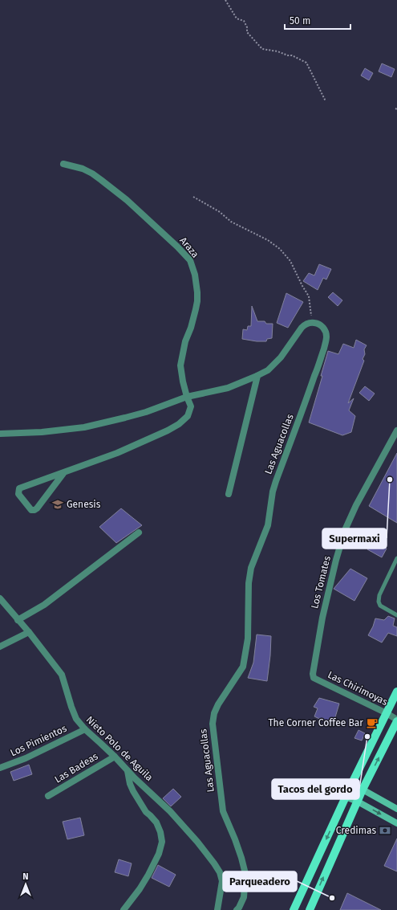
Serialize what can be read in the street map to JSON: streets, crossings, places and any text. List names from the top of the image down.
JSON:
{
  "streets": {
    "street": [
      "Araza",
      "Las Aguacollas",
      "Los Tomates",
      "Las Chirimoyas",
      "Los Pimientos",
      "Nieto Polo de Aguila",
      "Las Badeas"
    ]
  },
  "crossings": [
    ["Los Tomates", "Las Chirimoyas"],
    ["Los Pimientos", "Nieto Polo de Aguila"],
    ["Nieto Polo de Aguila", "Las Badeas"]
  ],
  "places": {
    "other": ["Supermaxi", "Tacos del gordo", "Parqueadero"],
    "school or university": ["Genesis"],
    "cafe": ["The Corner Coffee Bar"],
    "bank": ["Credimas"]
  },
  "scale_bar": "50 m",
  "north": "top"
}
